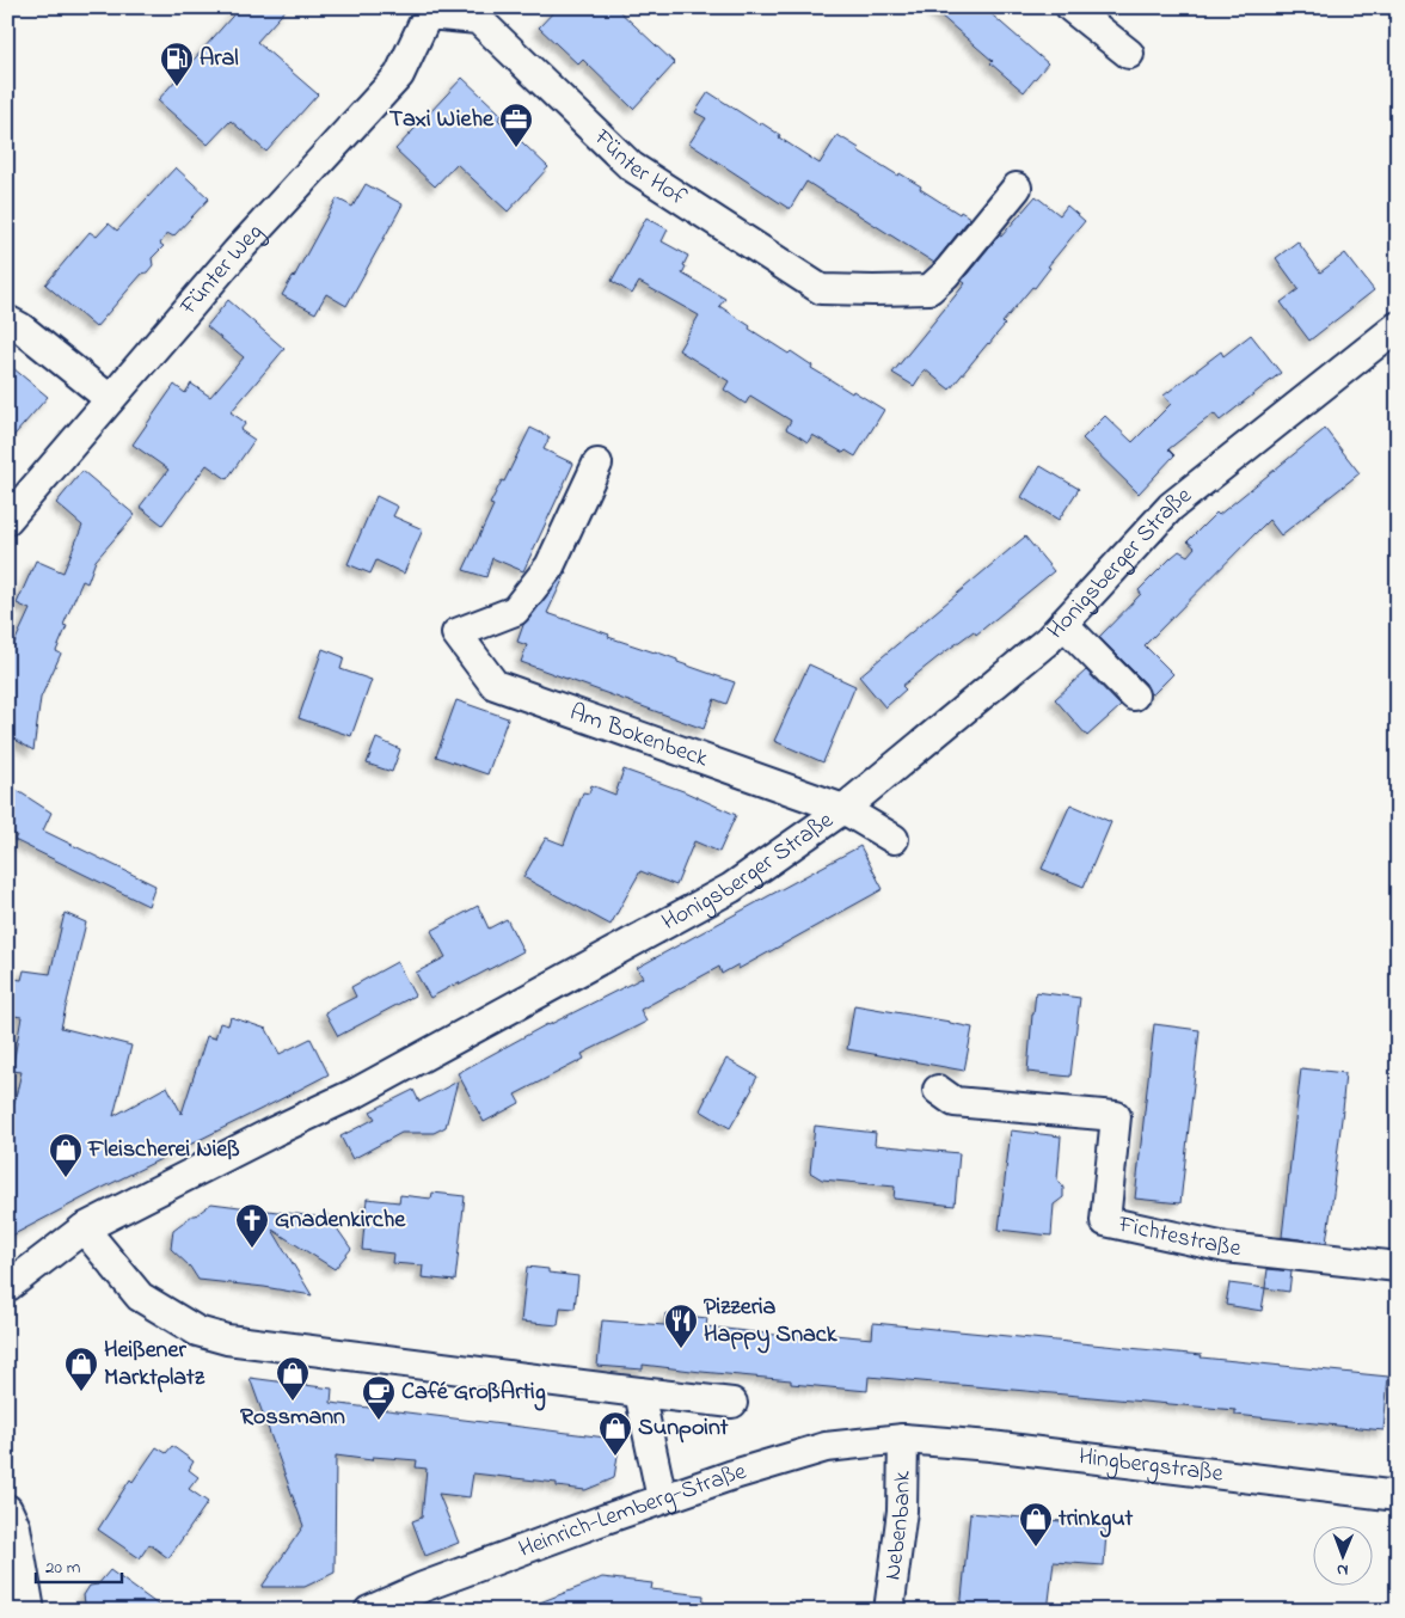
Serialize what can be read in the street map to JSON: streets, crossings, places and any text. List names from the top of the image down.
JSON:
{
  "streets": {
    "street": [
      "Fünter Hof",
      "Fünter Weg",
      "Honigsberger Straße",
      "Am Bokenbeck",
      "Fichtestraße",
      "Hingbergstraße",
      "Heinrich-Lemberg-Straße",
      "Nebenbank"
    ]
  },
  "crossings": [
    ["Fünter Hof", "Fünter Weg"],
    ["Honigsberger Straße", "Am Bokenbeck"],
    ["Hingbergstraße", "Heinrich-Lemberg-Straße"],
    ["Hingbergstraße", "Nebenbank"],
    ["Heinrich-Lemberg-Straße", "Nebenbank"]
  ],
  "places": {
    "fuel station": ["Aral"],
    "office": ["Taxi Wiehe"],
    "shop": [
      "Fleischerei Nieß",
      "Heißener Marktplatz",
      "Rossmann",
      "Sunpoint",
      "trinkgut"
    ],
    "church": ["Gnadenkirche"],
    "restaurant": ["Pizzeria Happy Snack"],
    "cafe": ["Café GroßArtig"]
  },
  "scale_bar": "20 m",
  "north": "bottom"
}
